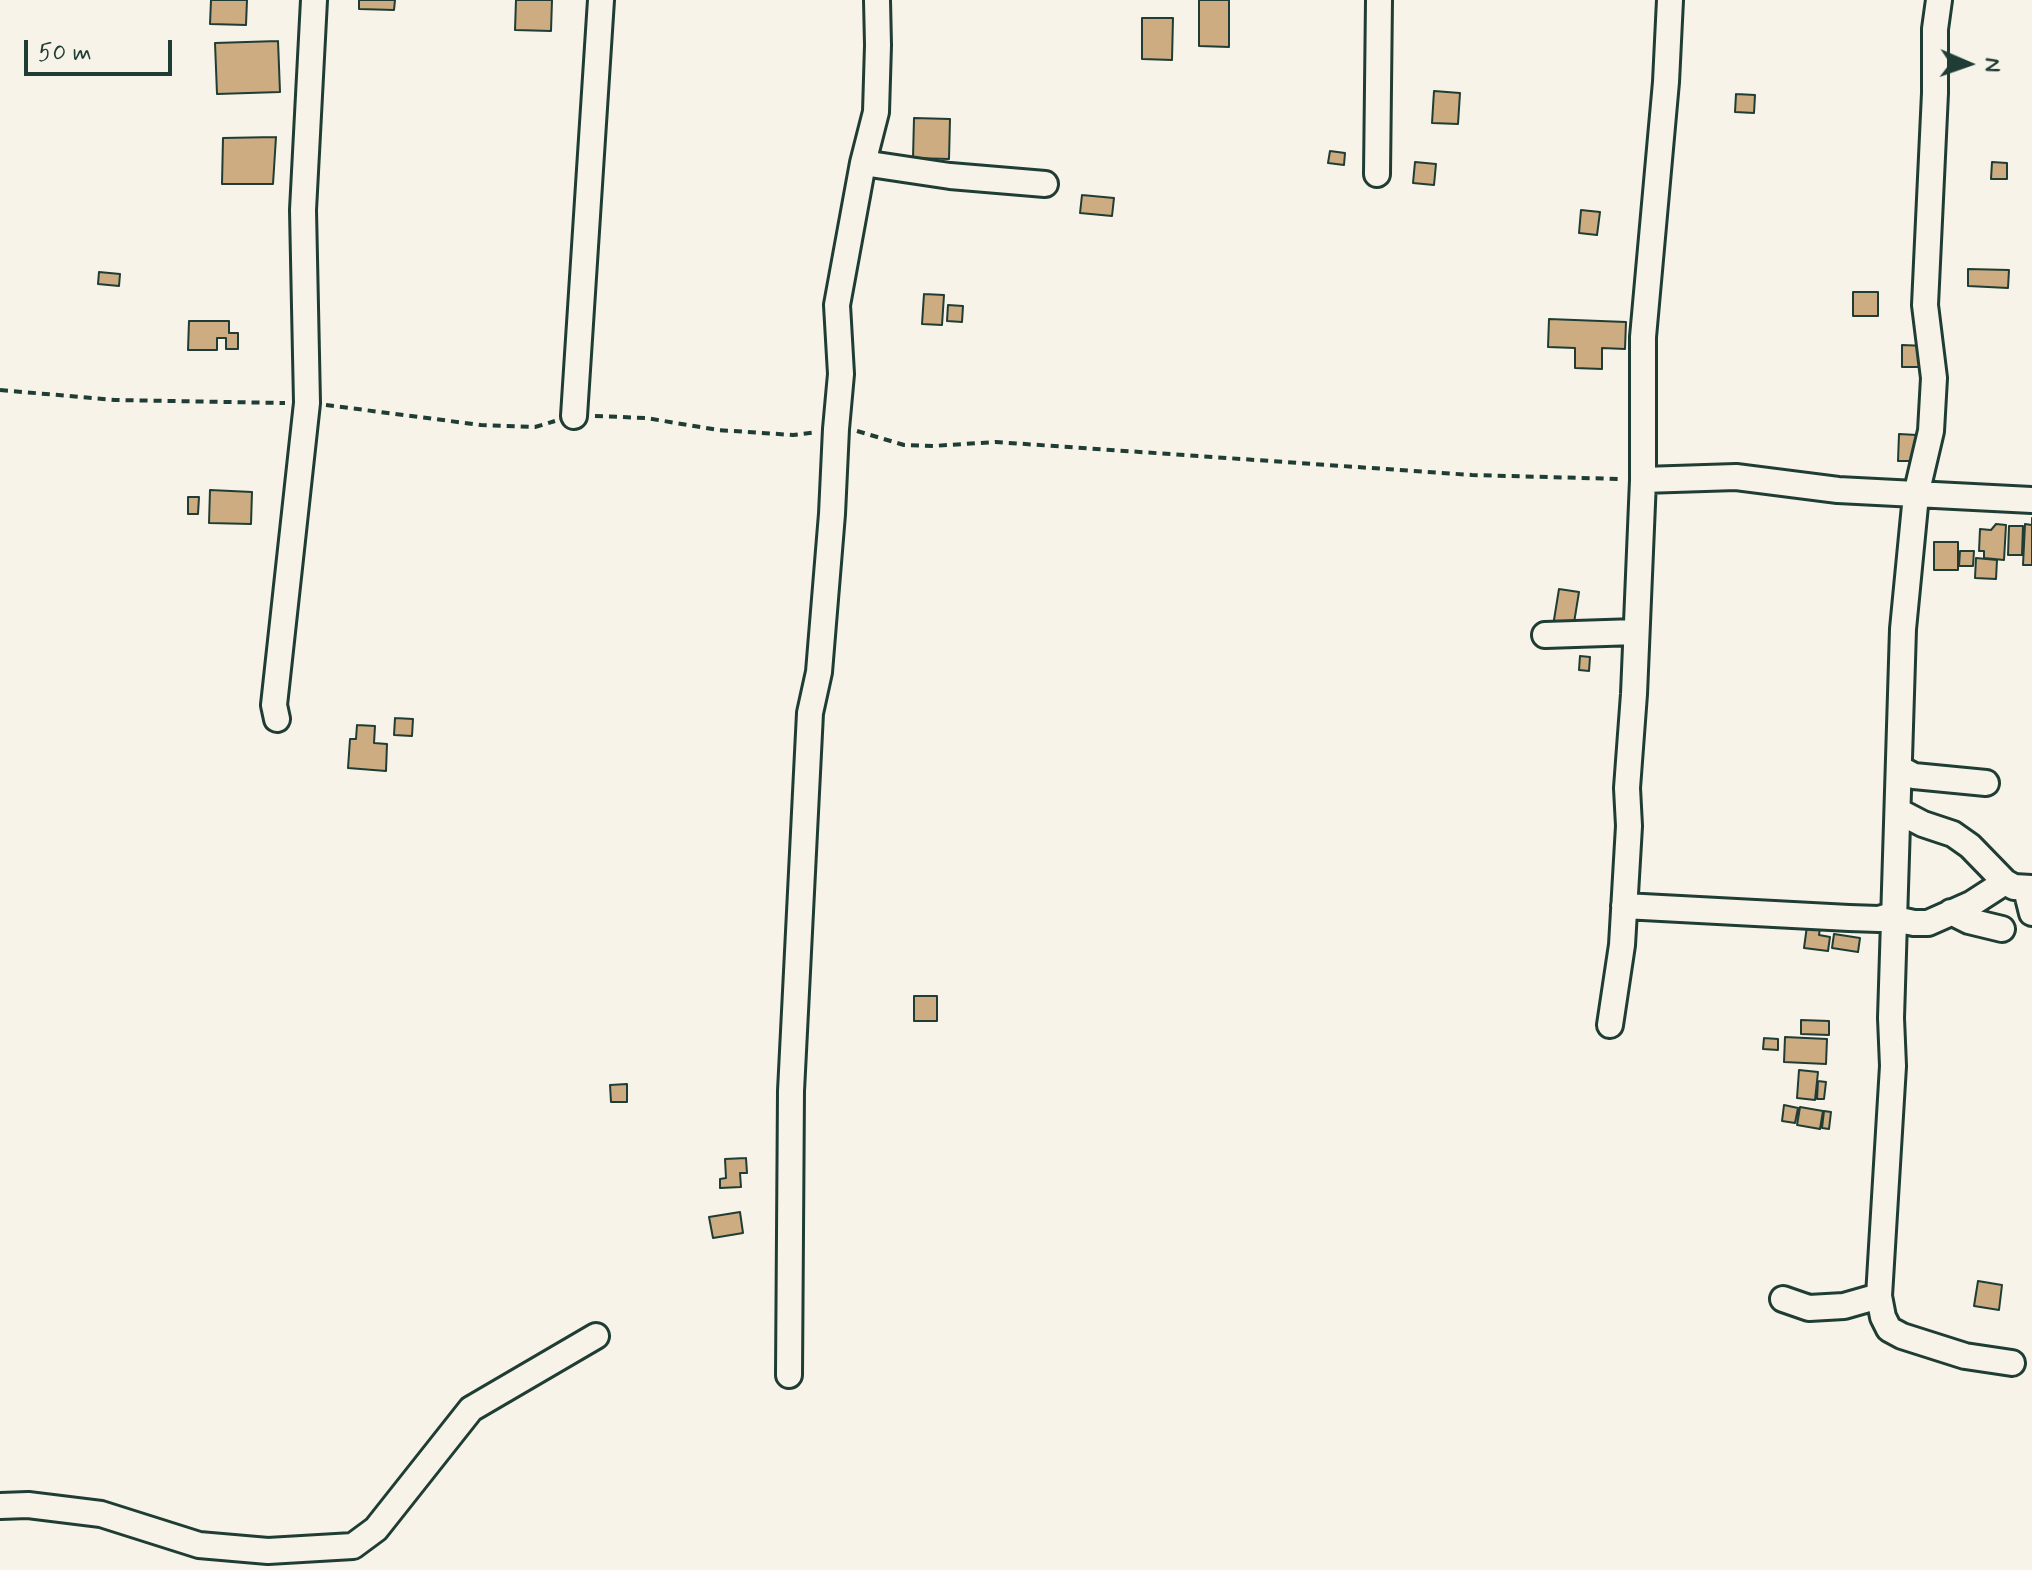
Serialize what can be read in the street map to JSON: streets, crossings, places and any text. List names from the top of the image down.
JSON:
{
  "scale_bar": "50 m",
  "north": "right"
}
